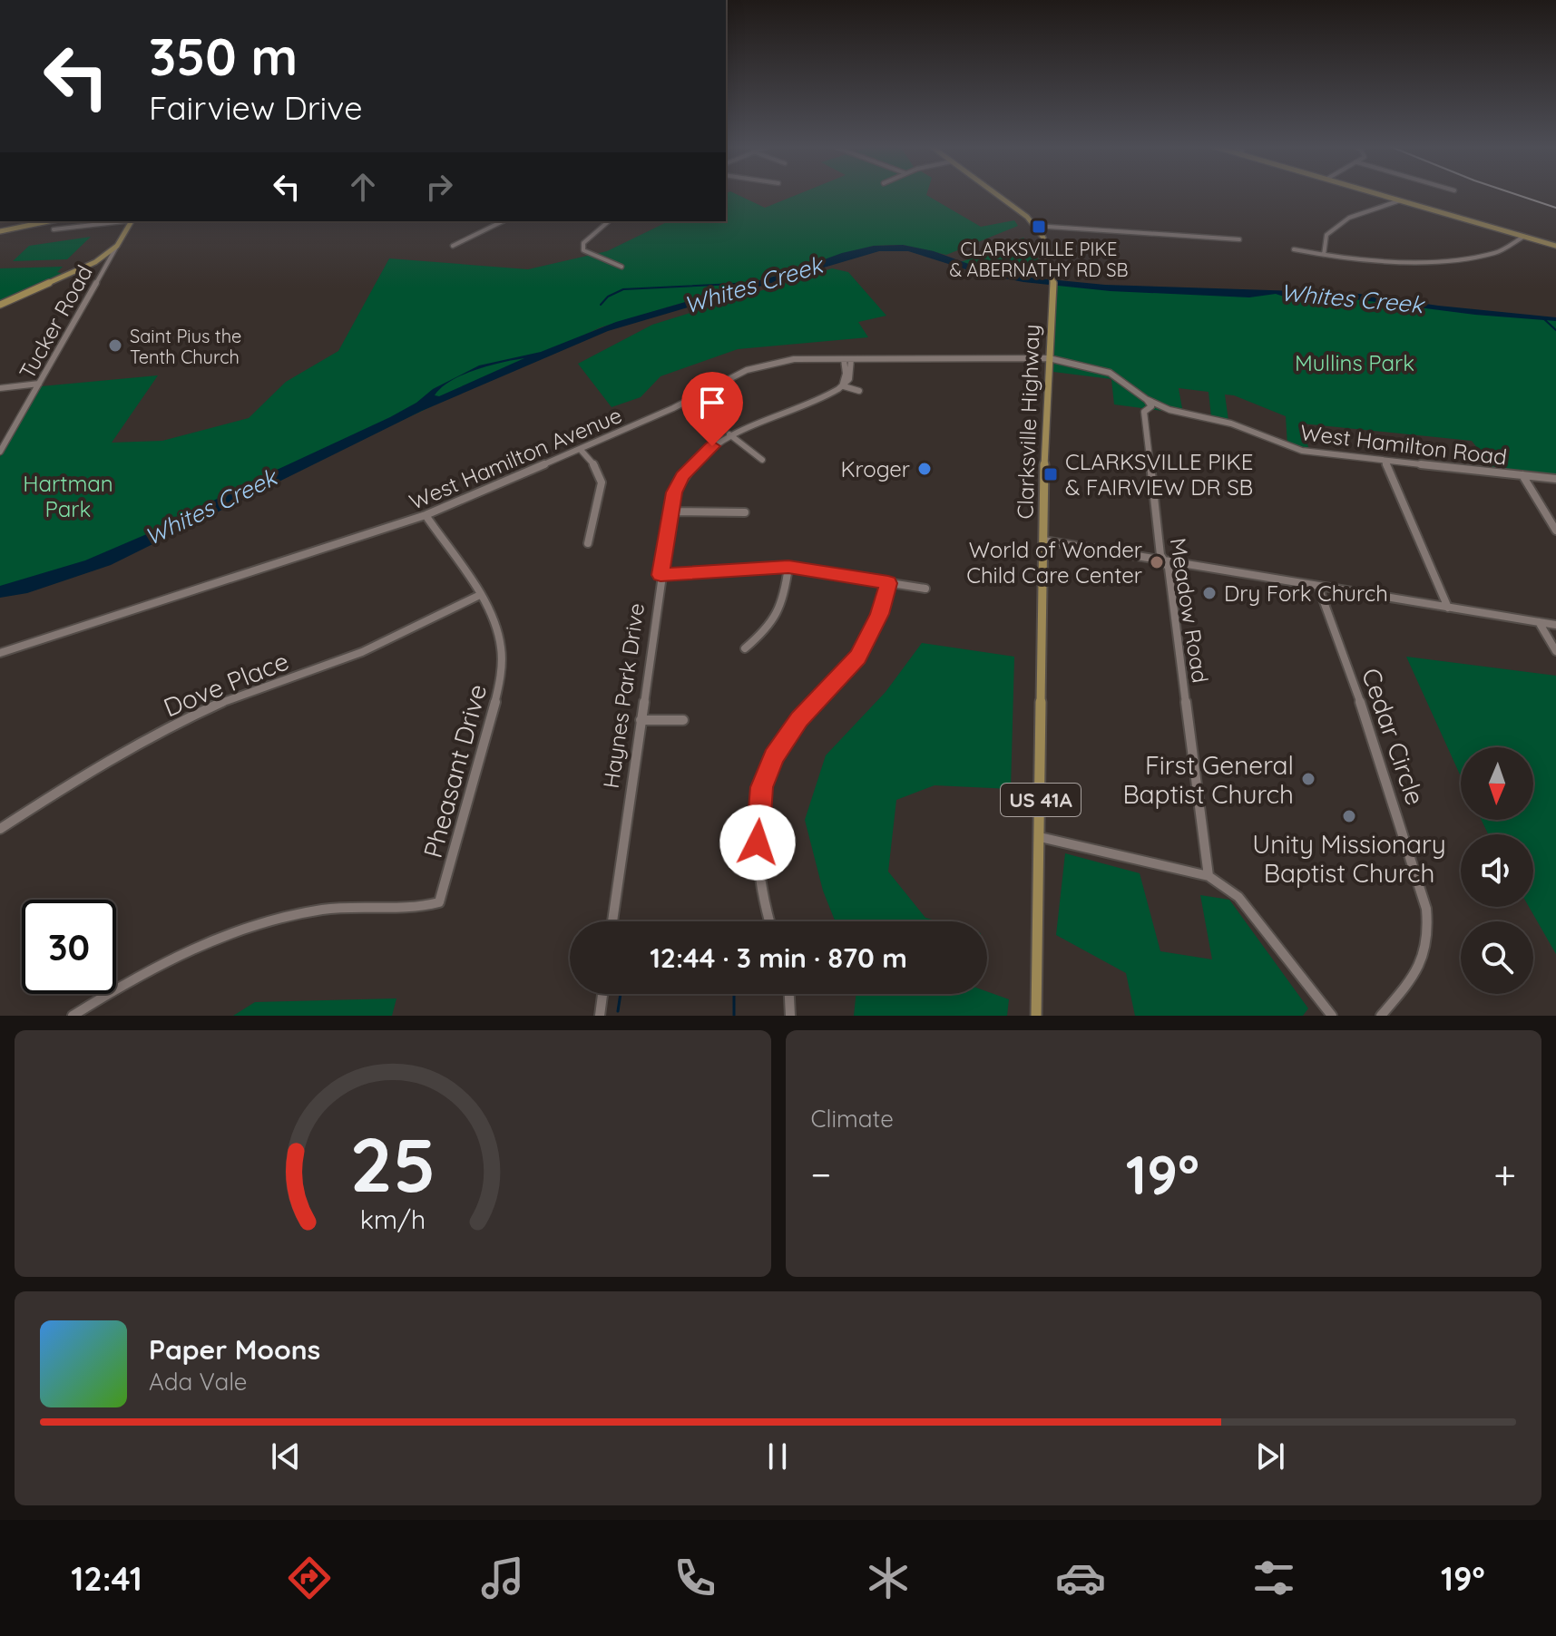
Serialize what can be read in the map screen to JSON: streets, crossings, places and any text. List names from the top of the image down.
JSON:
{
  "streets": {
    "main road": ["Clarksville Highway", "US 41A"],
    "street": [
      "Tucker Road",
      "West Hamilton Road",
      "West Hamilton Avenue",
      "Meadow Road",
      "Dove Place",
      "Haynes Park Drive",
      "Cedar Circle",
      "Pheasant Drive"
    ]
  },
  "crossings": [
    ["Clarksville Highway", "West Hamilton Road"],
    ["Clarksville Highway", "West Hamilton Avenue"],
    ["West Hamilton Road", "West Hamilton Avenue"],
    ["West Hamilton Road", "Meadow Road"],
    ["West Hamilton Avenue", "Pheasant Drive"],
    ["Dove Place", "Pheasant Drive"]
  ],
  "water": ["Whites Creek"],
  "parks": ["Mullins Park", "Hartman Park"],
  "places": {
    "transit": ["CLARKSVILLE PIKE & ABERNATHY RD SB", "CLARKSVILLE PIKE & FAIRVIEW DR SB"],
    "other": [
      "Saint Pius the Tenth Church",
      "Kroger",
      "World of Wonder Child Care Center",
      "Dry Fork Church",
      "First General Baptist Church",
      "Unity Missionary Baptist Church"
    ]
  },
  "north": "bottom",
  "page": {
    "turn": ["350 m", "Fairview Drive"],
    "limit": "30",
    "trip": "12:44 · 3 min · 870 m",
    "tile": "Climate",
    "heat": ["−", "19°", "+"],
    "song": ["Paper Moons", "Ada Vale"],
    "tabs": ["12:41", "19°"],
    "gauge": ["25", "km/h"]
  }
}
